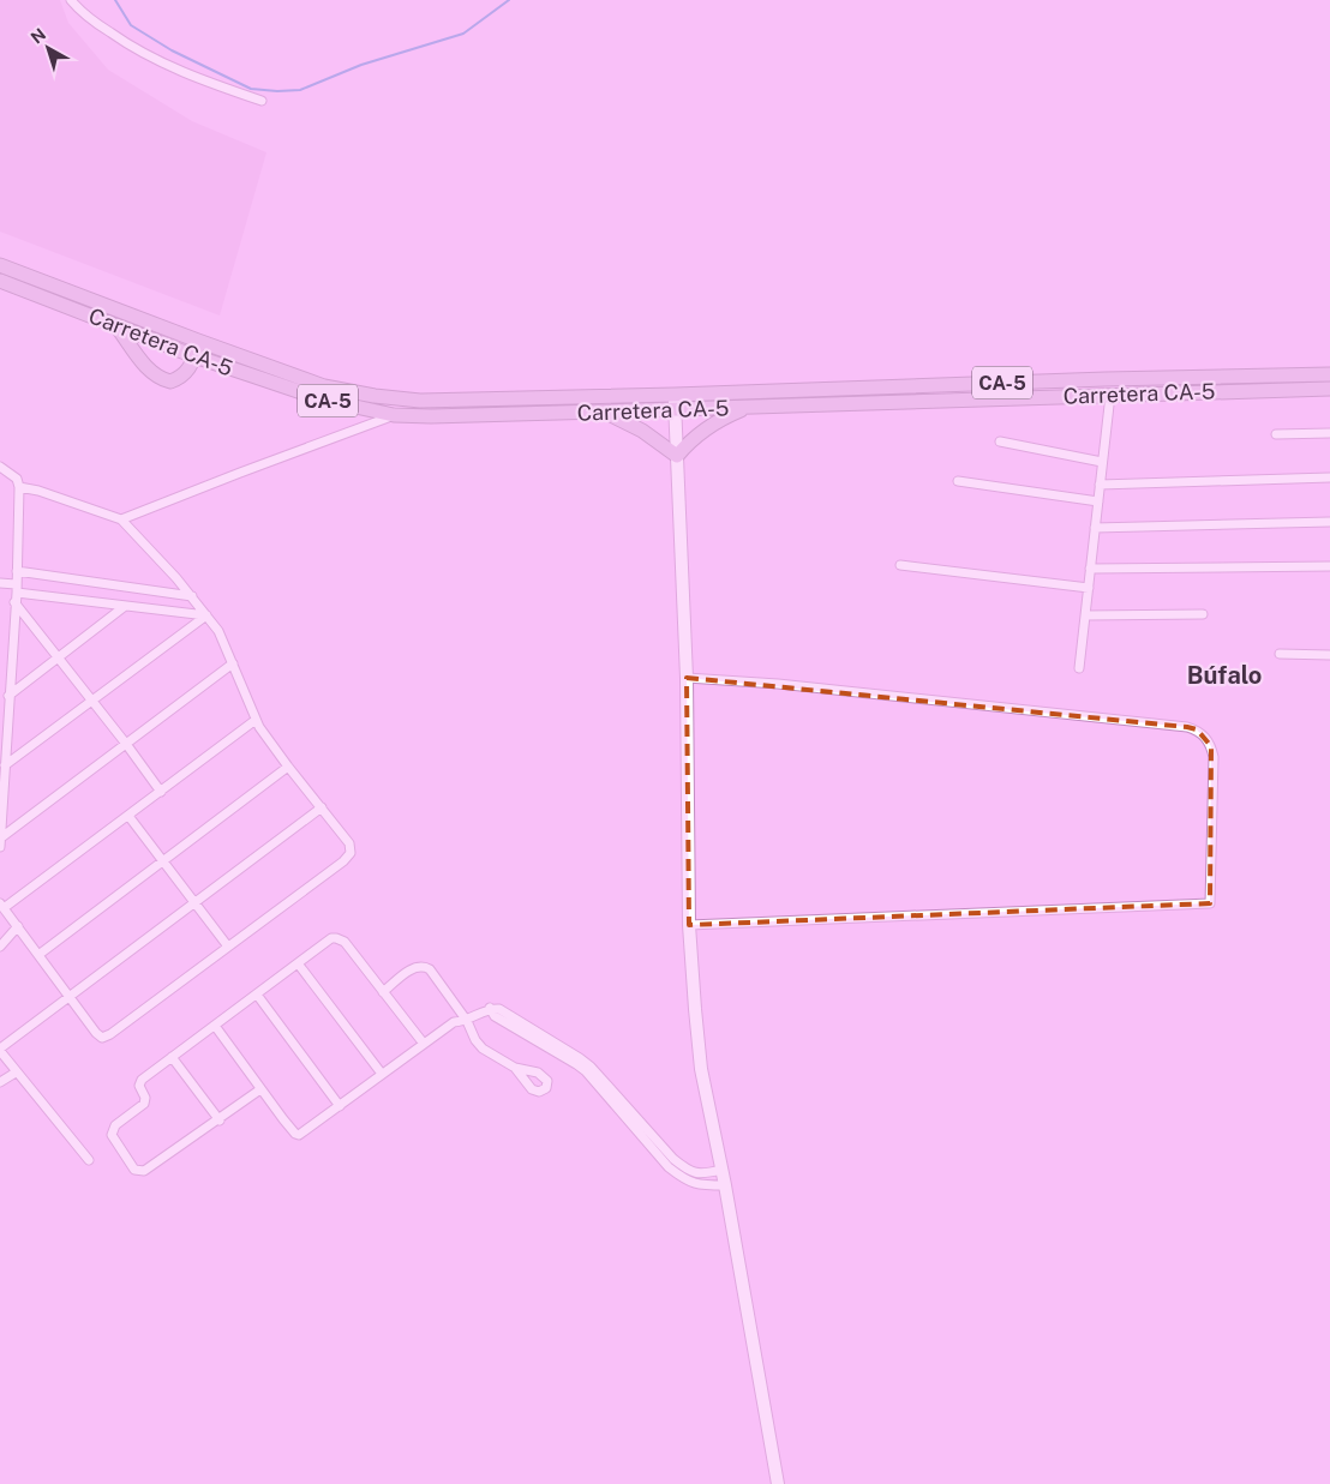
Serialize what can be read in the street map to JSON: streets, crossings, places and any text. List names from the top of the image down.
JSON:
{
  "streets": {
    "highway": ["Carretera CA-5", "CA-5"]
  },
  "districts": ["Búfalo"],
  "north": "top left"
}
